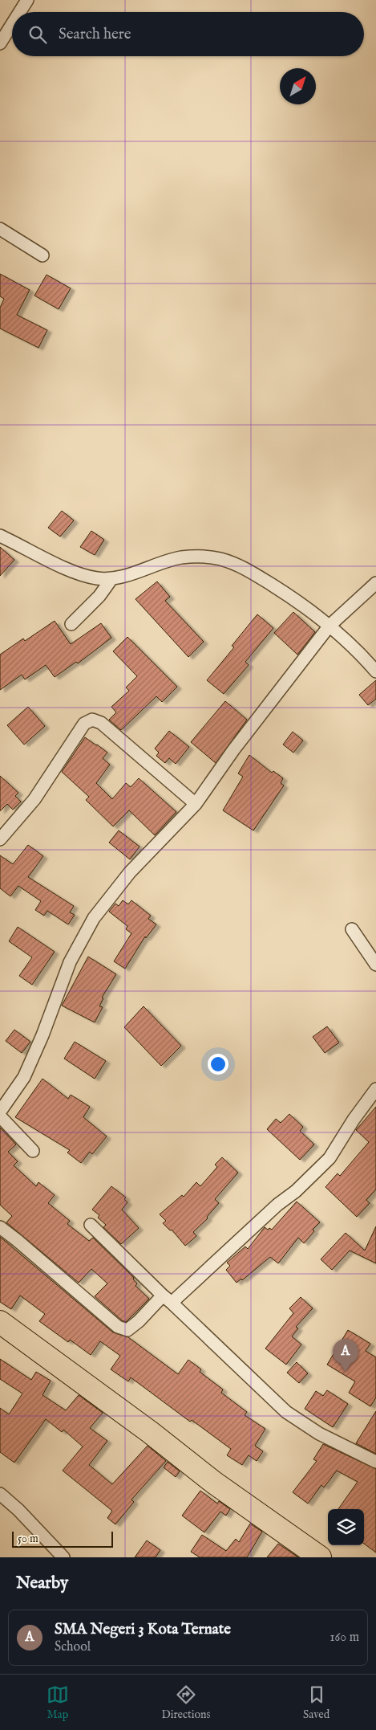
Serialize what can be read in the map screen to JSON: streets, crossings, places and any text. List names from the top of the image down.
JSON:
{
  "scale_bar": "50 m",
  "north": "top right",
  "page": {
    "search": "Search here",
    "pins": "A",
    "scale": "50 m",
    "heading": "Nearby",
    "list": [
      {
        "mark": "A",
        "name": "SMA Negeri 3 Kota Ternate",
        "note": "School",
        "value": "160 m"
      }
    ],
    "nav": ["Map", "Directions", "Saved"]
  }
}
